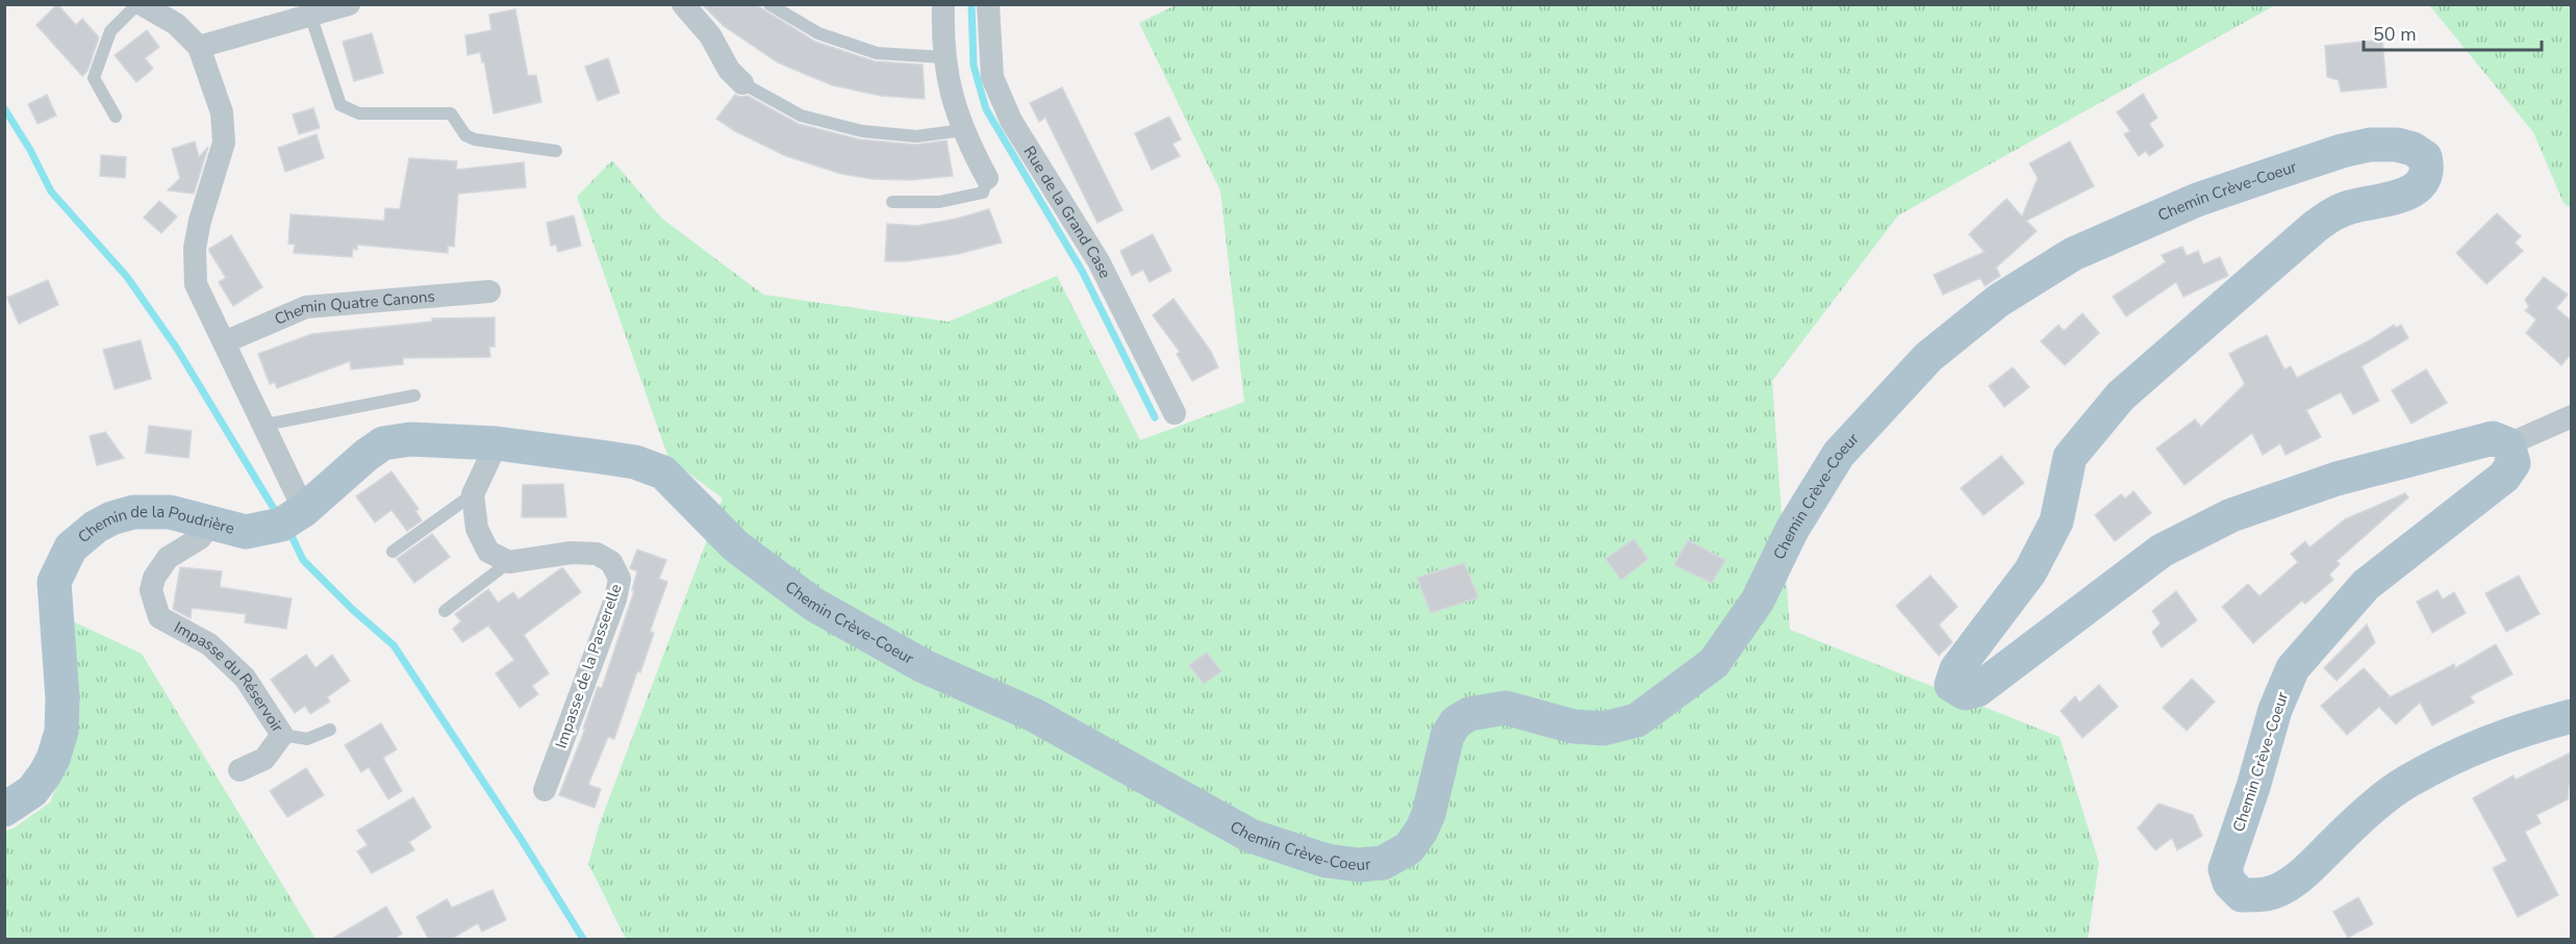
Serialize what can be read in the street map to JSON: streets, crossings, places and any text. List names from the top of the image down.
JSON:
{
  "streets": {
    "main road": ["Chemin Crève-Coeur", "Chemin de la Poudrière"],
    "street": [
      "Rue de la Grand Case",
      "Chemin Quatre Canons",
      "Impasse de la Passerelle",
      "Impasse du Réservoir"
    ]
  },
  "crossings": [
    ["Chemin Crève-Coeur", "Chemin de la Poudrière"],
    ["Chemin de la Poudrière", "Impasse du Réservoir"]
  ],
  "scale_bar": "50 m"
}
